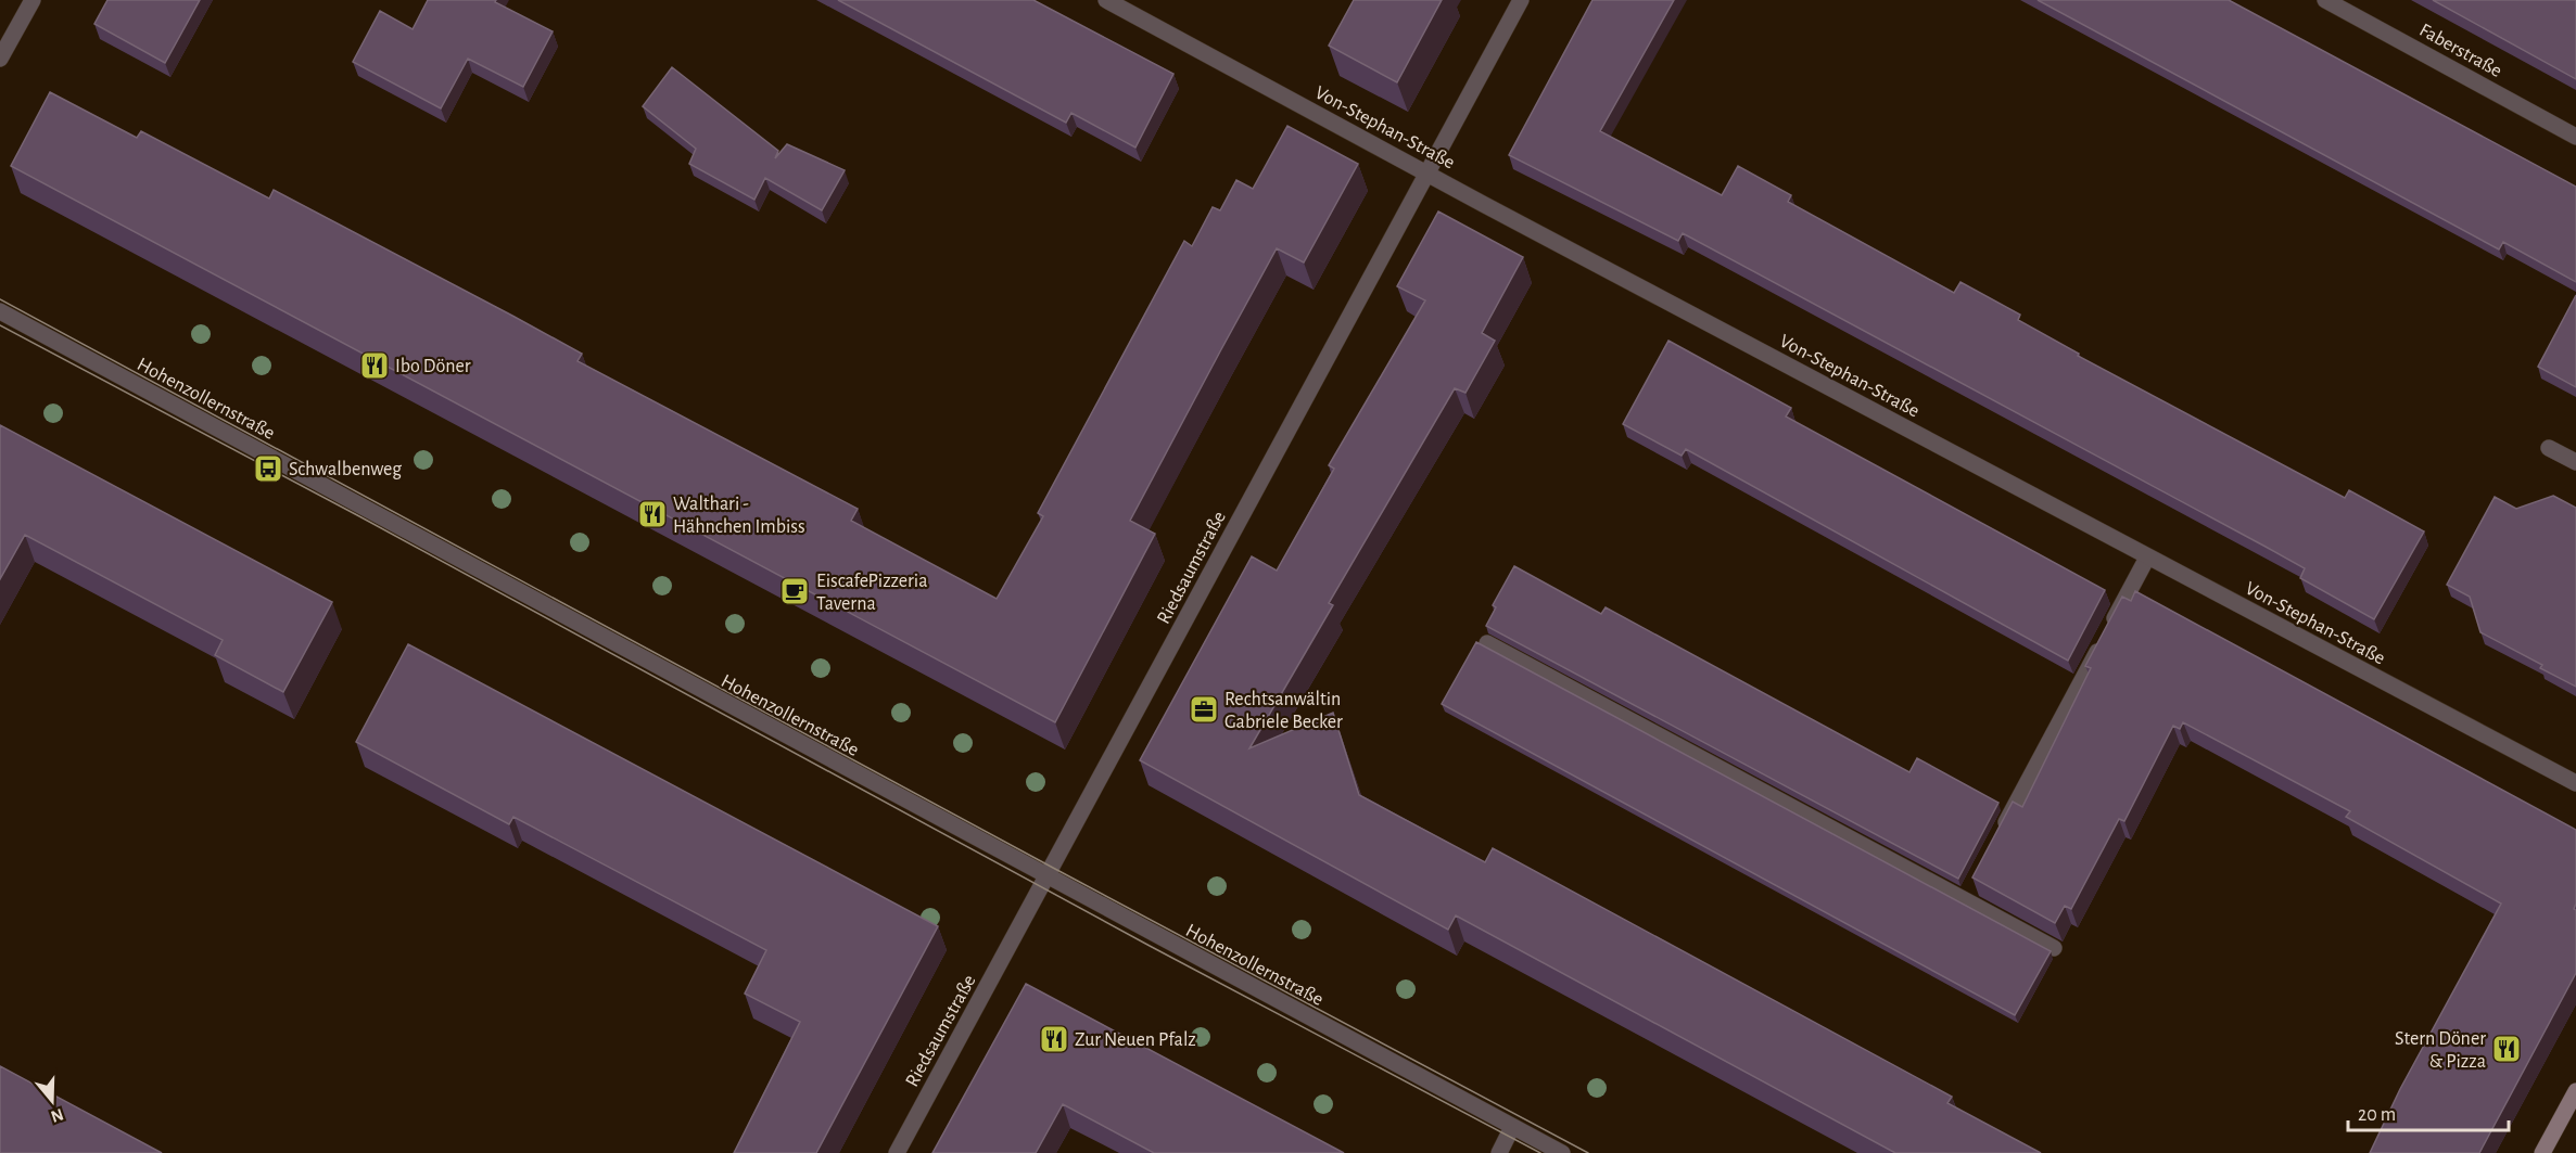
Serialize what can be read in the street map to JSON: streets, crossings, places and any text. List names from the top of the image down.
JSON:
{
  "streets": {
    "street": [
      "Faberstraße",
      "Von-Stephan-Straße",
      "Hohenzollernstraße",
      "Riedsaumstraße"
    ]
  },
  "crossings": [
    ["Von-Stephan-Straße", "Riedsaumstraße"],
    ["Hohenzollernstraße", "Riedsaumstraße"]
  ],
  "places": {
    "restaurant": [
      "Ibo Döner",
      "Walthari - Hähnchen Imbiss",
      "Zur Neuen Pfalz",
      "Stern Döner & Pizza"
    ],
    "bus stop": ["Schwalbenweg"],
    "cafe": ["EiscafePizzeria Taverna"],
    "office": ["Rechtsanwältin Gabriele Becker"]
  },
  "scale_bar": "20 m",
  "north": "bottom"
}
